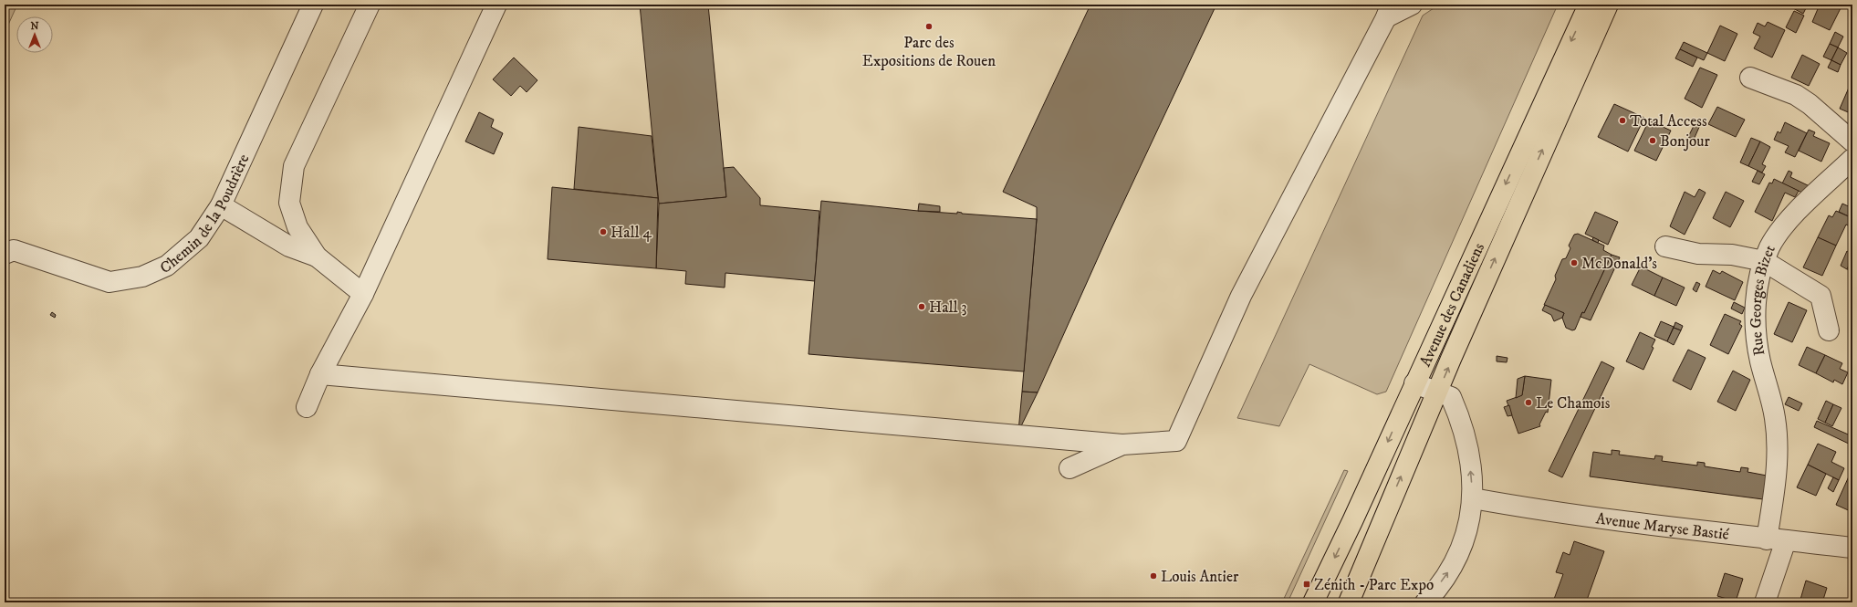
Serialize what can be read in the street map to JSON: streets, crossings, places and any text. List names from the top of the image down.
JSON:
{
  "streets": {
    "main road": ["Avenue des Canadiens"],
    "street": ["Chemin de la Poudrière", "Rue Georges Bizet", "Avenue Maryse Bastié"]
  },
  "crossings": [
    ["Rue Georges Bizet", "Avenue Maryse Bastié"]
  ],
  "places": {
    "other": [
      "Parc des Expositions de Rouen",
      "Total Access",
      "Bonjour",
      "Hall 4",
      "McDonald's",
      "Hall 3",
      "Le Chamois",
      "Louis Antier"
    ],
    "transit": ["Zénith - Parc Expo"]
  },
  "north": "top"
}
